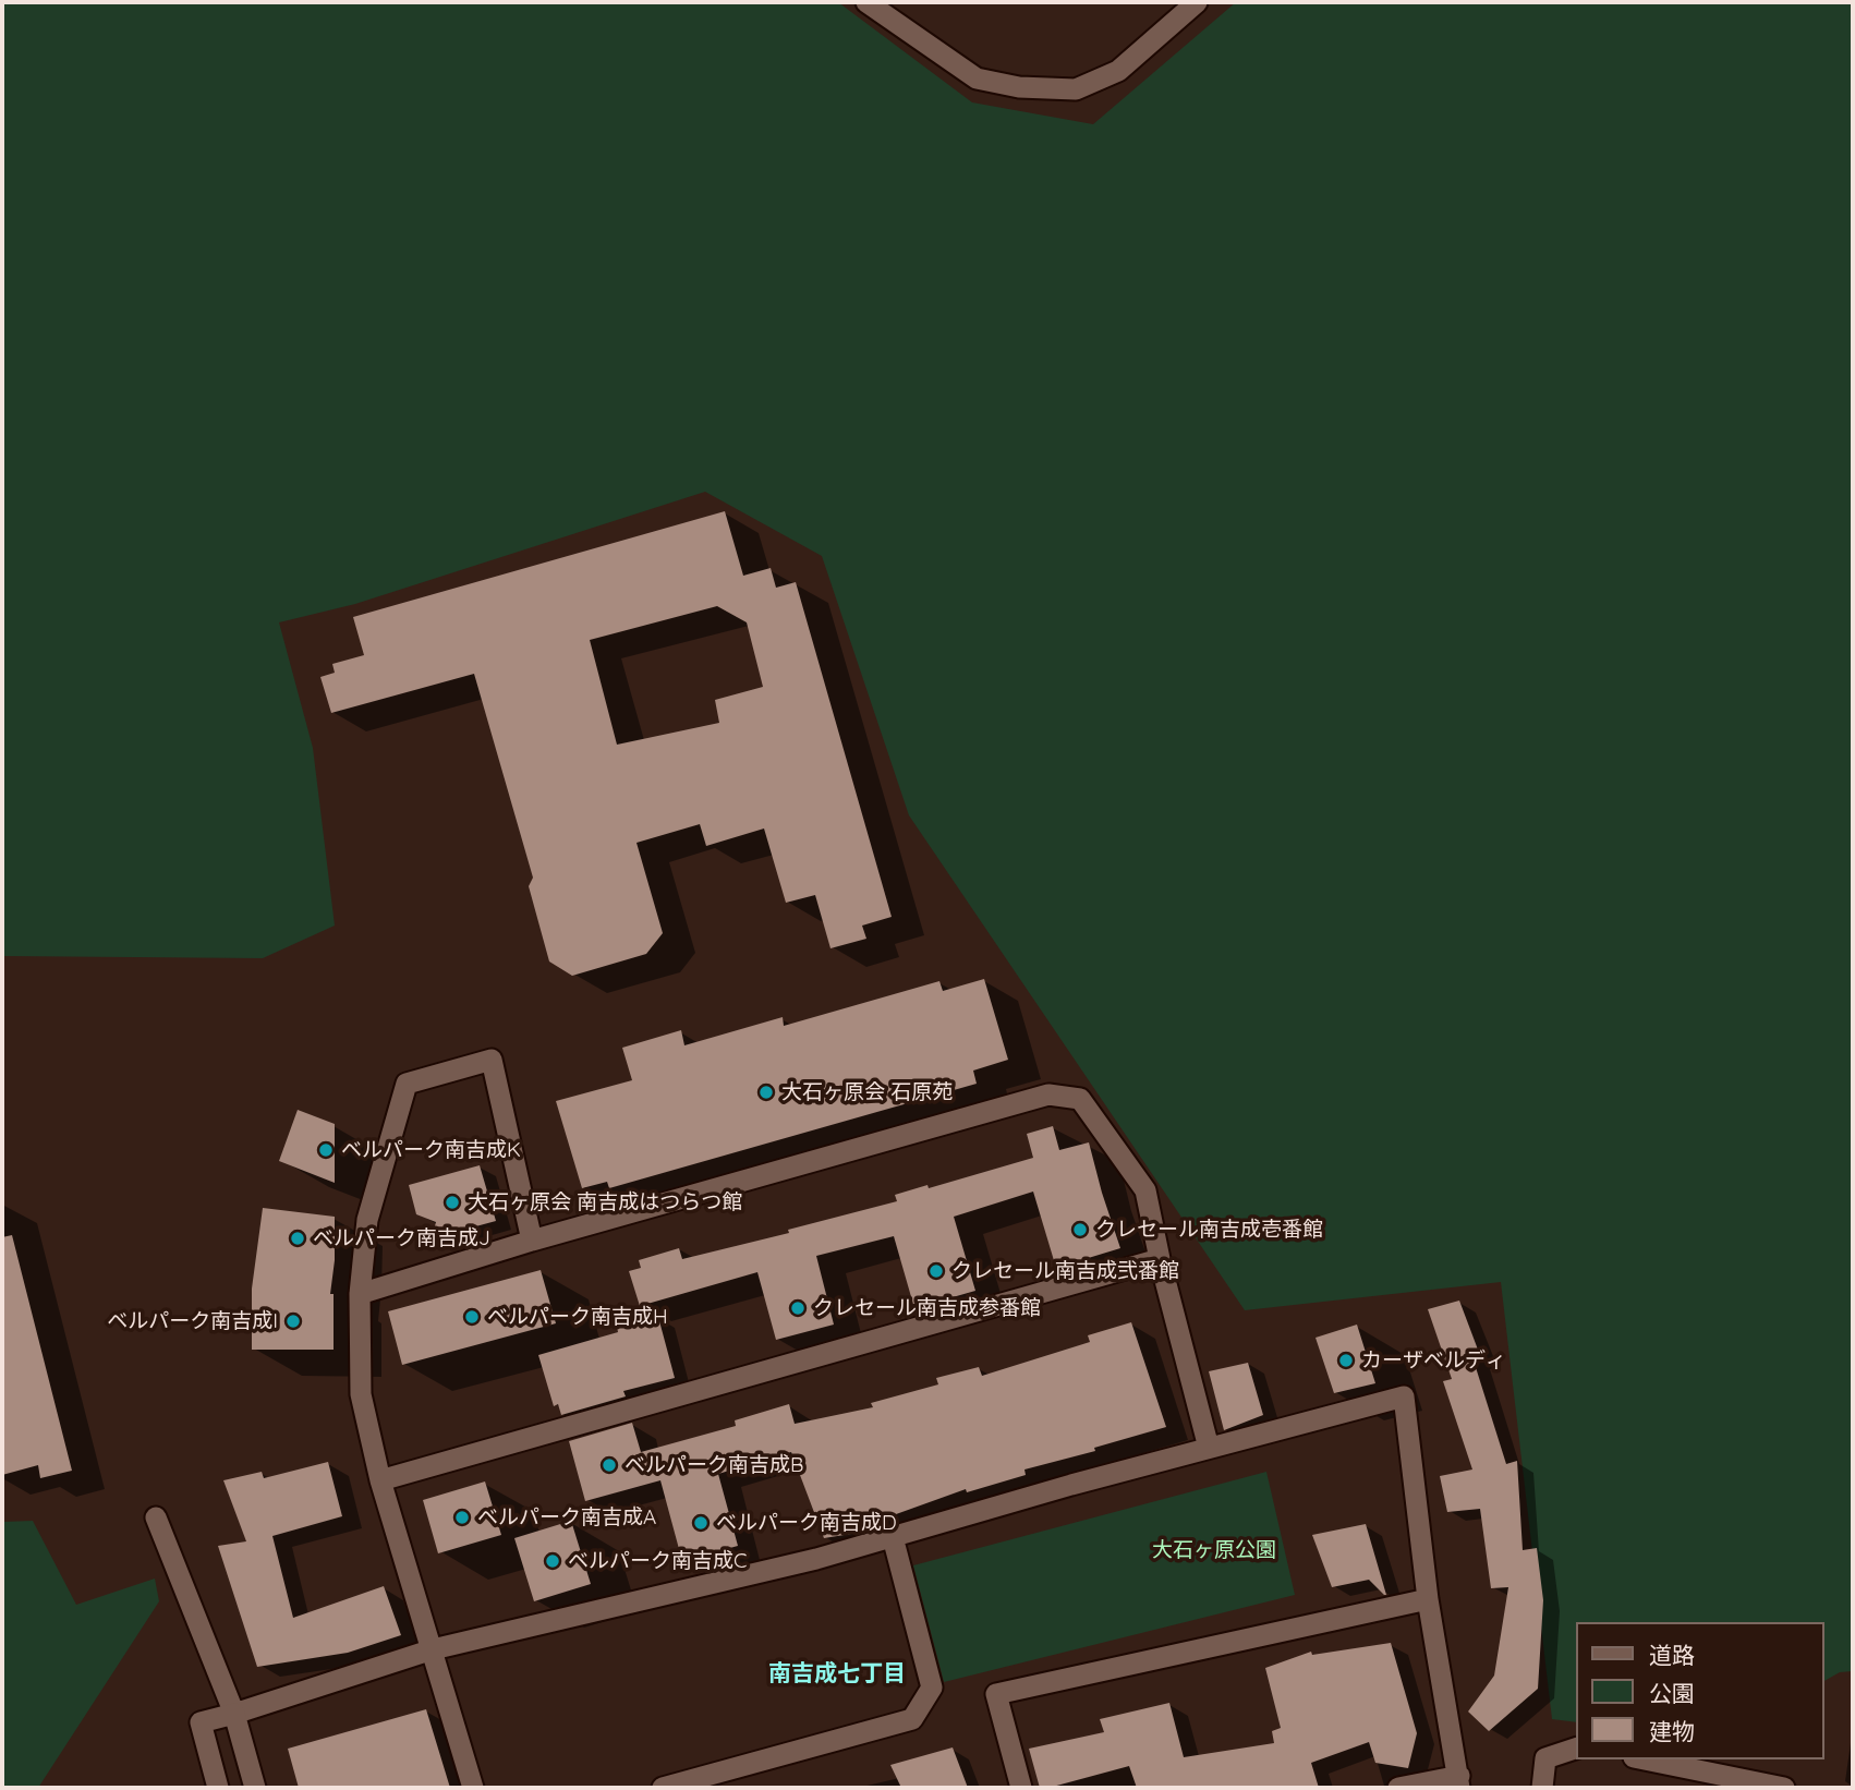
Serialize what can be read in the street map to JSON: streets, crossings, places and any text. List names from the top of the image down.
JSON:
{
  "districts": ["南吉成七丁目"],
  "parks": ["大石ヶ原公園"],
  "places": [
    "大石ヶ原会 石原苑",
    "ベルパーク南吉成K",
    "大石ヶ原会 南吉成はつらつ館",
    "クレセール南吉成壱番館",
    "ベルパーク南吉成J",
    "クレセール南吉成弐番館",
    "クレセール南吉成参番館",
    "ベルパーク南吉成H",
    "ベルパーク南吉成I",
    "カーザベルディ",
    "ベルパーク南吉成B",
    "ベルパーク南吉成A",
    "ベルパーク南吉成D",
    "ベルパーク南吉成C"
  ],
  "legend": ["道路", "公園", "建物"]
}
